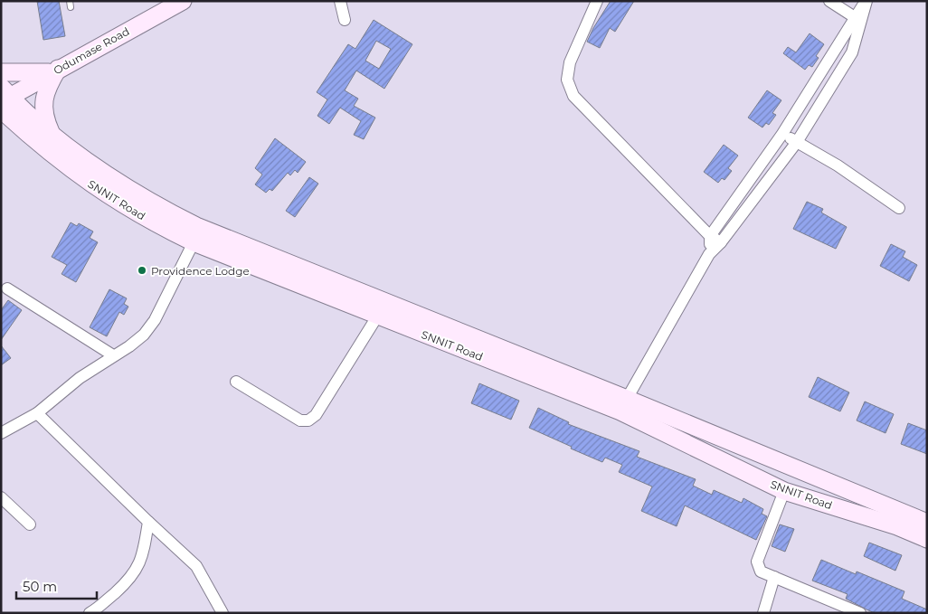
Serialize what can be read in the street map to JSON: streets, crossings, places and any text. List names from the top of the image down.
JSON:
{
  "streets": {
    "street": ["Odumase Road", "SNNIT Road"]
  },
  "crossings": [
    ["Odumase Road", "SNNIT Road"]
  ],
  "places": ["Providence Lodge"],
  "scale_bar": "50 m"
}
